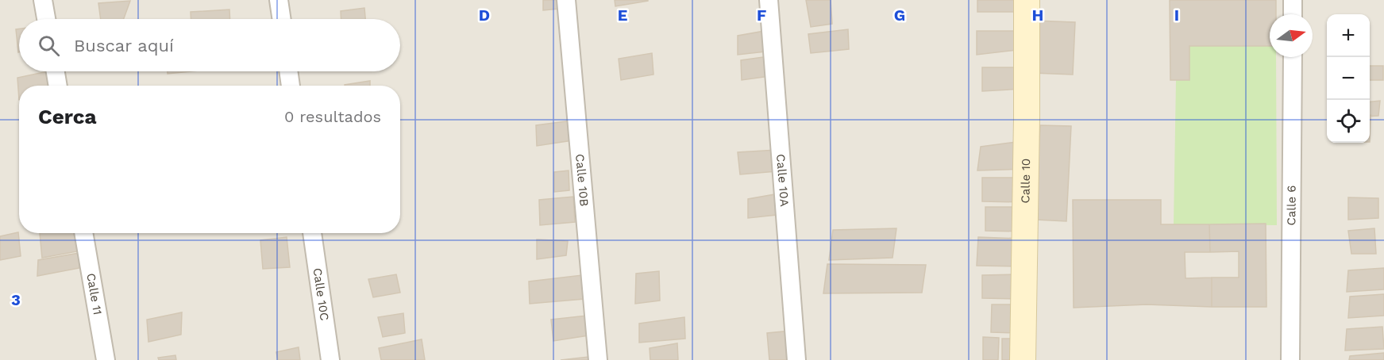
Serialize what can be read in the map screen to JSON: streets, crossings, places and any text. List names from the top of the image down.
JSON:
{
  "streets": {
    "street": [
      "Calle 10B",
      "Calle 10A",
      "Calle 10",
      "Calle 6",
      "Calle 11",
      "Calle 10C"
    ]
  },
  "north": "right",
  "page": {
    "map_buttons": ["+", "−"],
    "search": "Buscar aquí",
    "heading": ["Cerca", "0 resultados"]
  },
  "grid": {
    "columns": [
      "D",
      "E",
      "F",
      "G",
      "H",
      "I"
    ],
    "rows": ["3"]
  }
}
